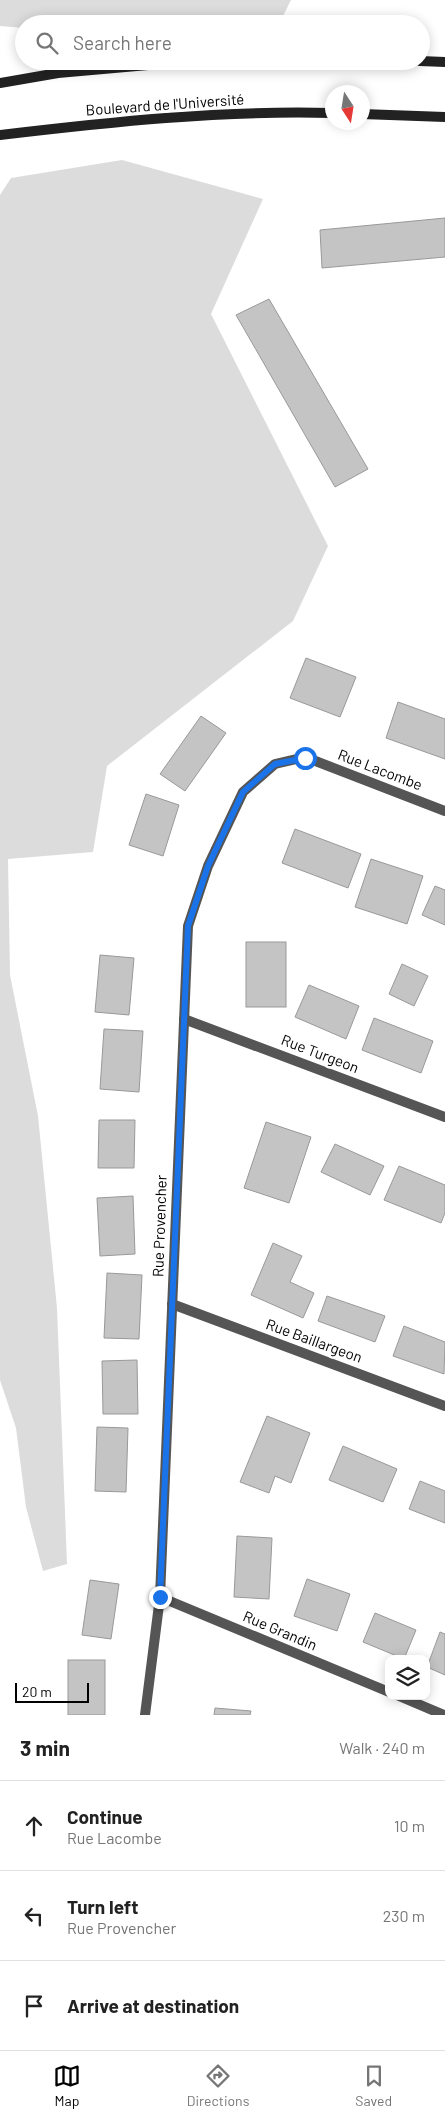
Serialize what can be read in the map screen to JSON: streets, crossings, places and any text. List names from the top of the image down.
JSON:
{
  "streets": {
    "main road": ["Boulevard de l'Université"],
    "street": [
      "Rue Lacombe",
      "Rue Turgeon",
      "Rue Provencher",
      "Rue Baillargeon",
      "Rue Grandin"
    ]
  },
  "crossings": [
    ["Rue Lacombe", "Rue Provencher"],
    ["Rue Turgeon", "Rue Provencher"],
    ["Rue Provencher", "Rue Baillargeon"],
    ["Rue Provencher", "Rue Grandin"]
  ],
  "scale_bar": "20 m",
  "north": "bottom",
  "page": {
    "search": "Search here",
    "scale": "20 m",
    "heading": ["3 min", "Walk · 240 m"],
    "list": [
      ["Continue", "Rue Lacombe", "10 m"],
      ["Turn left", "Rue Provencher", "230 m"],
      "Arrive at destination"
    ],
    "nav": ["Map", "Directions", "Saved"]
  }
}
